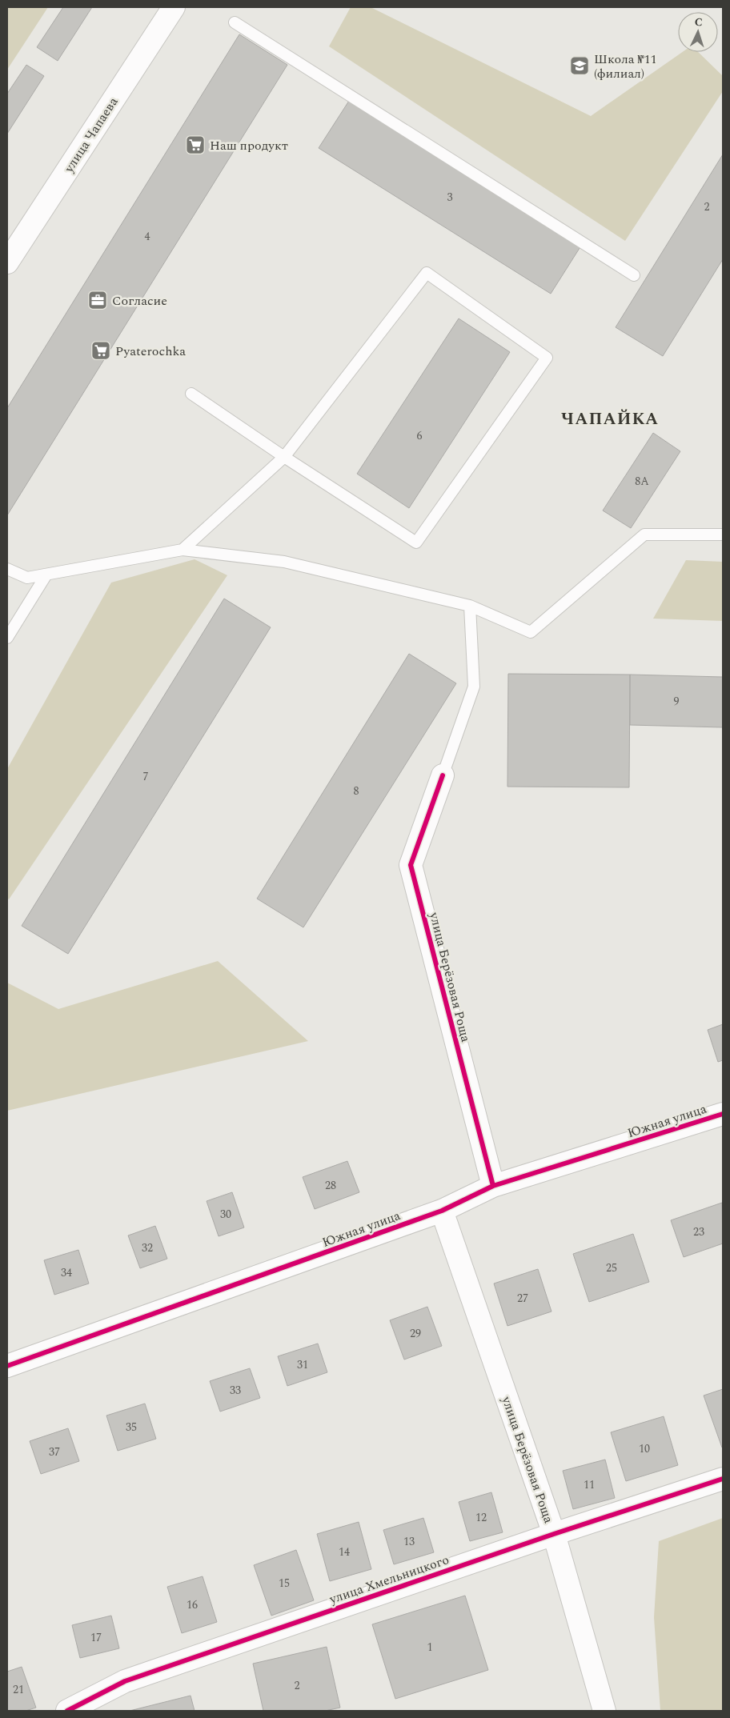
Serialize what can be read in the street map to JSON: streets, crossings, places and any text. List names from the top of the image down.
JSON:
{
  "streets": {
    "street": [
      "улица Чапаева",
      "улица Берёзовая Роща",
      "Южная улица",
      "улица Хмельницкого"
    ]
  },
  "crossings": [
    ["улица Берёзовая Роща", "Южная улица"],
    ["улица Берёзовая Роща", "улица Хмельницкого"]
  ],
  "districts": ["ЧАПАЙКА"],
  "places": {
    "school or university": ["Школа №11 (филиал)"],
    "supermarket": ["Наш продукт", "Pyaterochka"],
    "office": ["Согласие"]
  },
  "house_numbers": [
    "3",
    "2",
    "4",
    "6",
    "8А",
    "9",
    "7",
    "8",
    "28",
    "30",
    "23",
    "32",
    "25",
    "34",
    "27",
    "29",
    "31",
    "33",
    "35",
    "10",
    "37",
    "11",
    "12",
    "13",
    "14",
    "15",
    "16",
    "17",
    "1",
    "2",
    "21"
  ],
  "north": "top"
}
